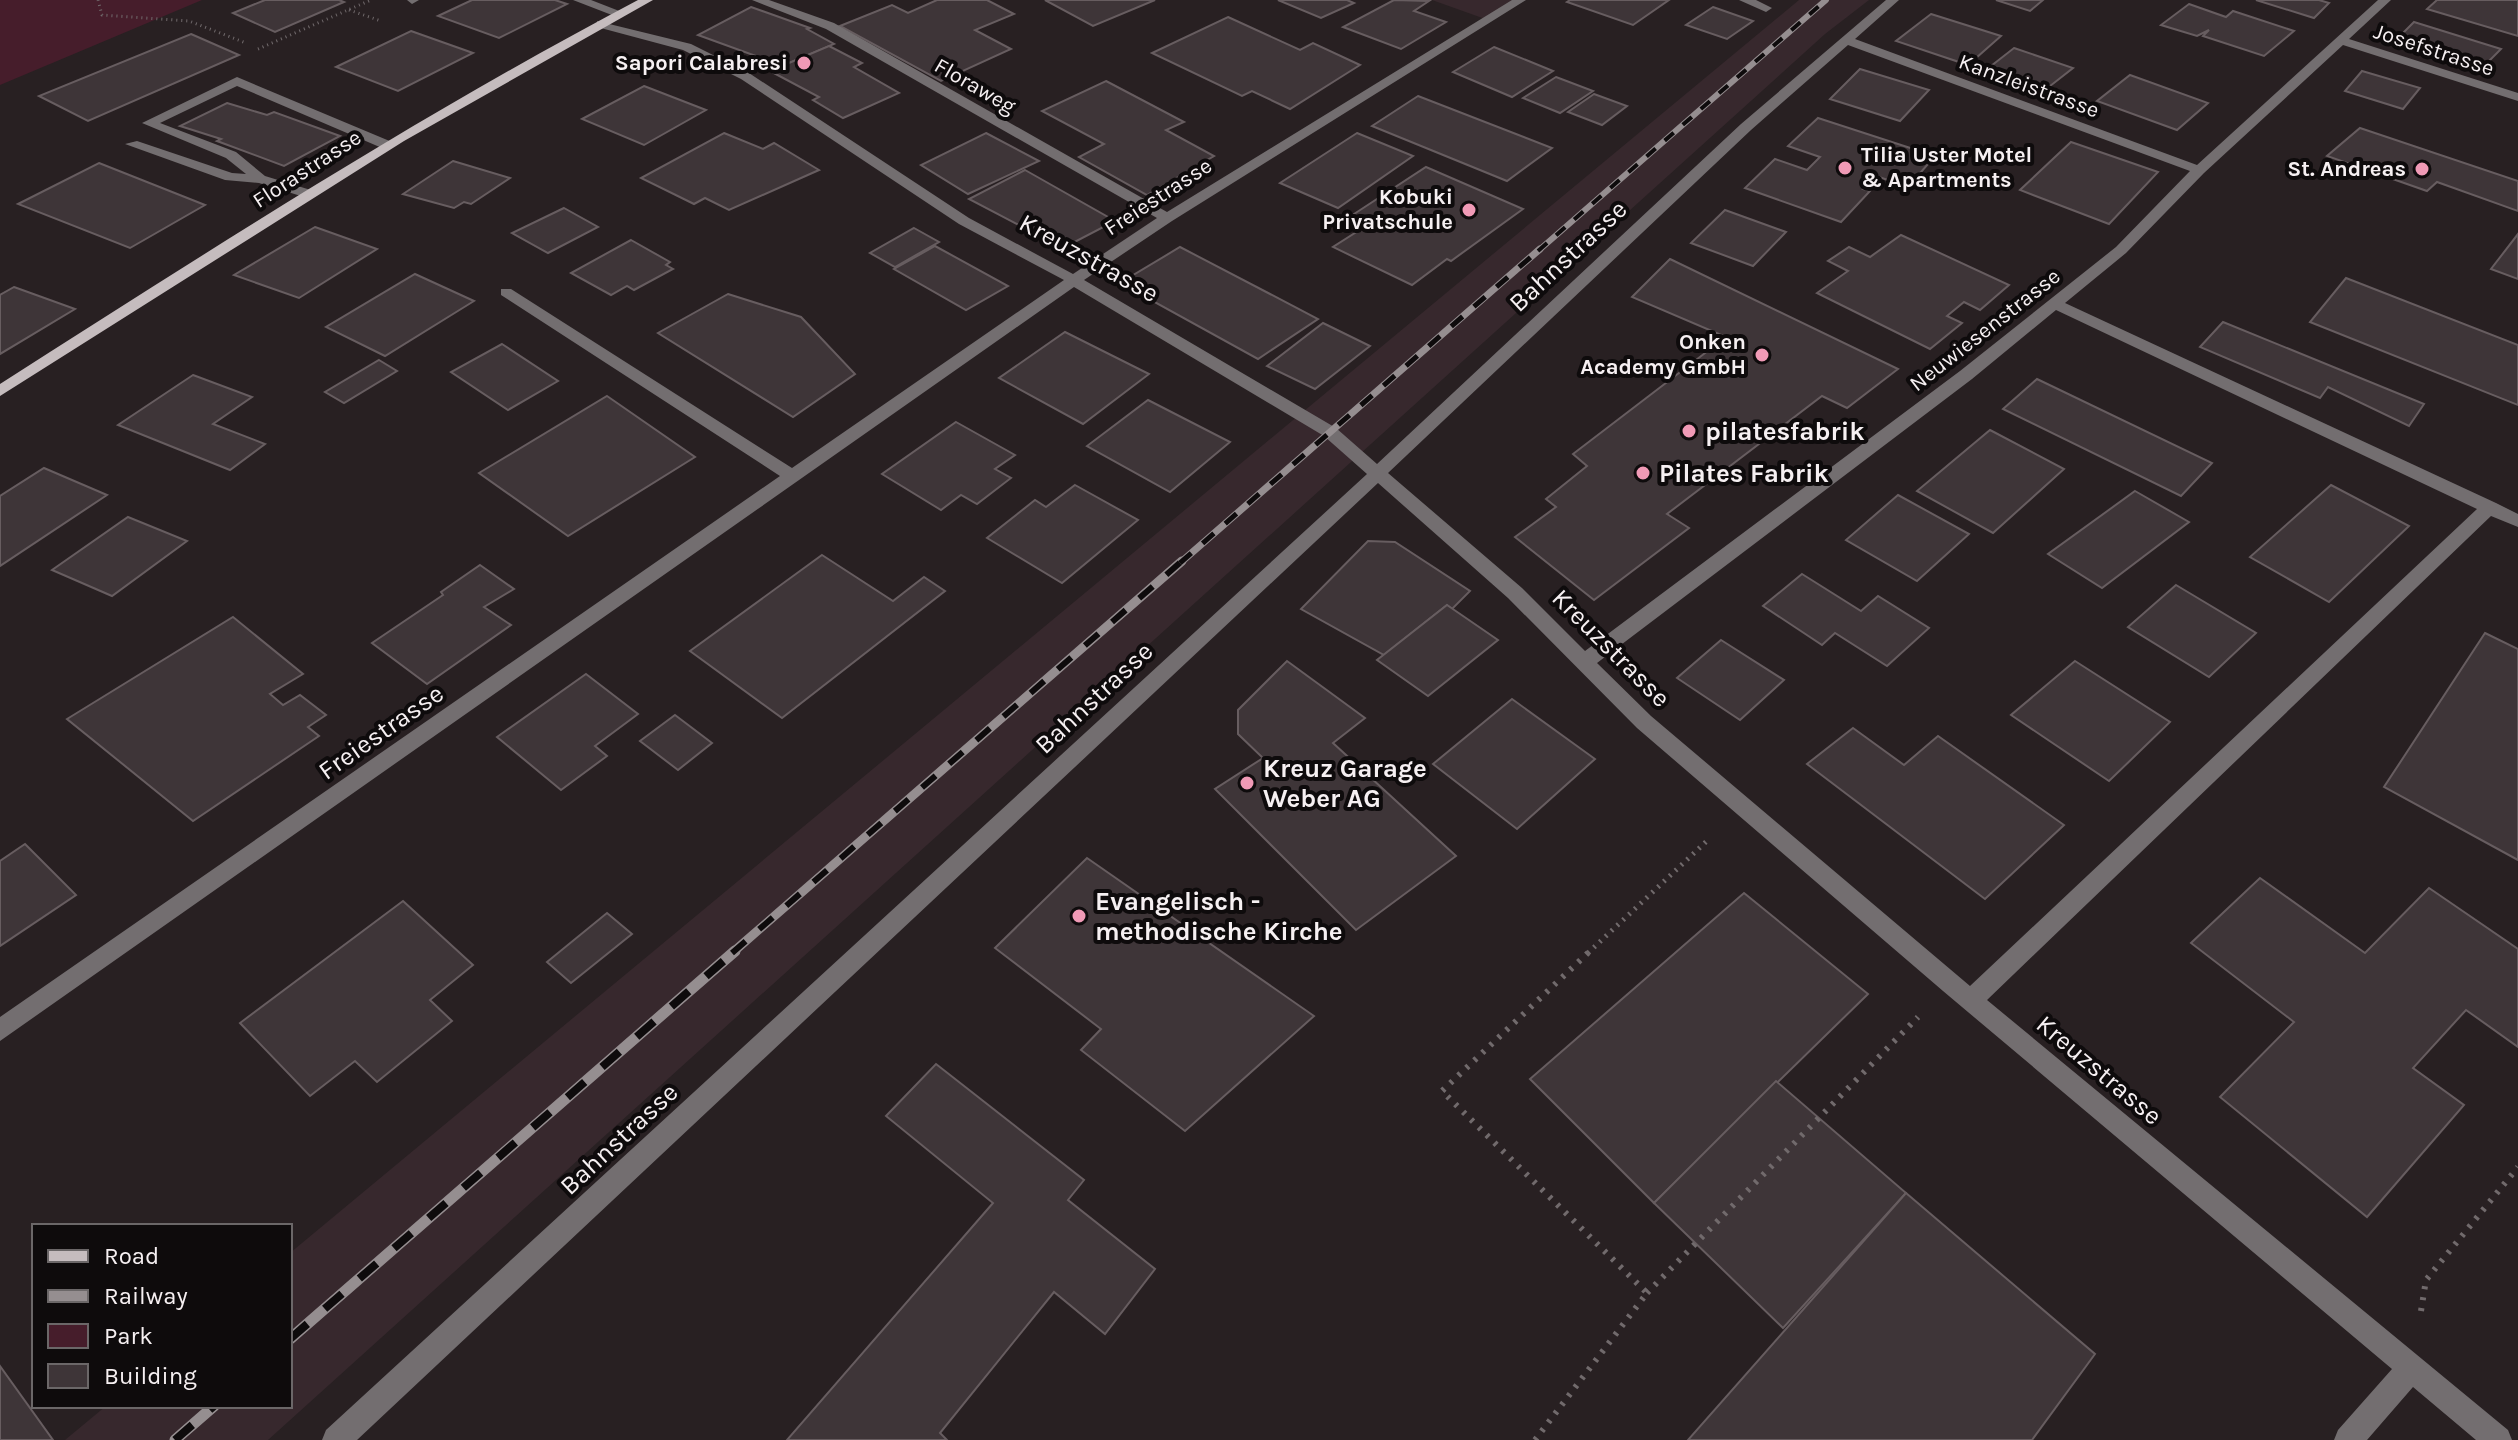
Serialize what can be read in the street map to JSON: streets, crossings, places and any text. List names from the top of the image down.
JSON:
{
  "streets": {
    "main road": ["Florastrasse"],
    "street": [
      "Josefstrasse",
      "Floraweg",
      "Kanzleistrasse",
      "Freiestrasse",
      "Bahnstrasse",
      "Kreuzstrasse",
      "Neuwiesenstrasse"
    ]
  },
  "crossings": [
    ["Josefstrasse", "Neuwiesenstrasse"],
    ["Floraweg", "Freiestrasse"],
    ["Kanzleistrasse", "Bahnstrasse"],
    ["Kanzleistrasse", "Neuwiesenstrasse"],
    ["Florastrasse", "Kreuzstrasse"],
    ["Freiestrasse", "Kreuzstrasse"],
    ["Bahnstrasse", "Kreuzstrasse"],
    ["Kreuzstrasse", "Neuwiesenstrasse"]
  ],
  "places": [
    "Sapori Calabresi",
    "Tilia Uster Motel & Apartments",
    "St. Andreas",
    "Kobuki Privatschule",
    "Onken Academy GmbH",
    "pilatesfabrik",
    "Pilates Fabrik",
    "Kreuz Garage Weber AG",
    "Evangelisch - methodische Kirche"
  ],
  "legend": [
    "Road",
    "Railway",
    "Park",
    "Building"
  ]
}
